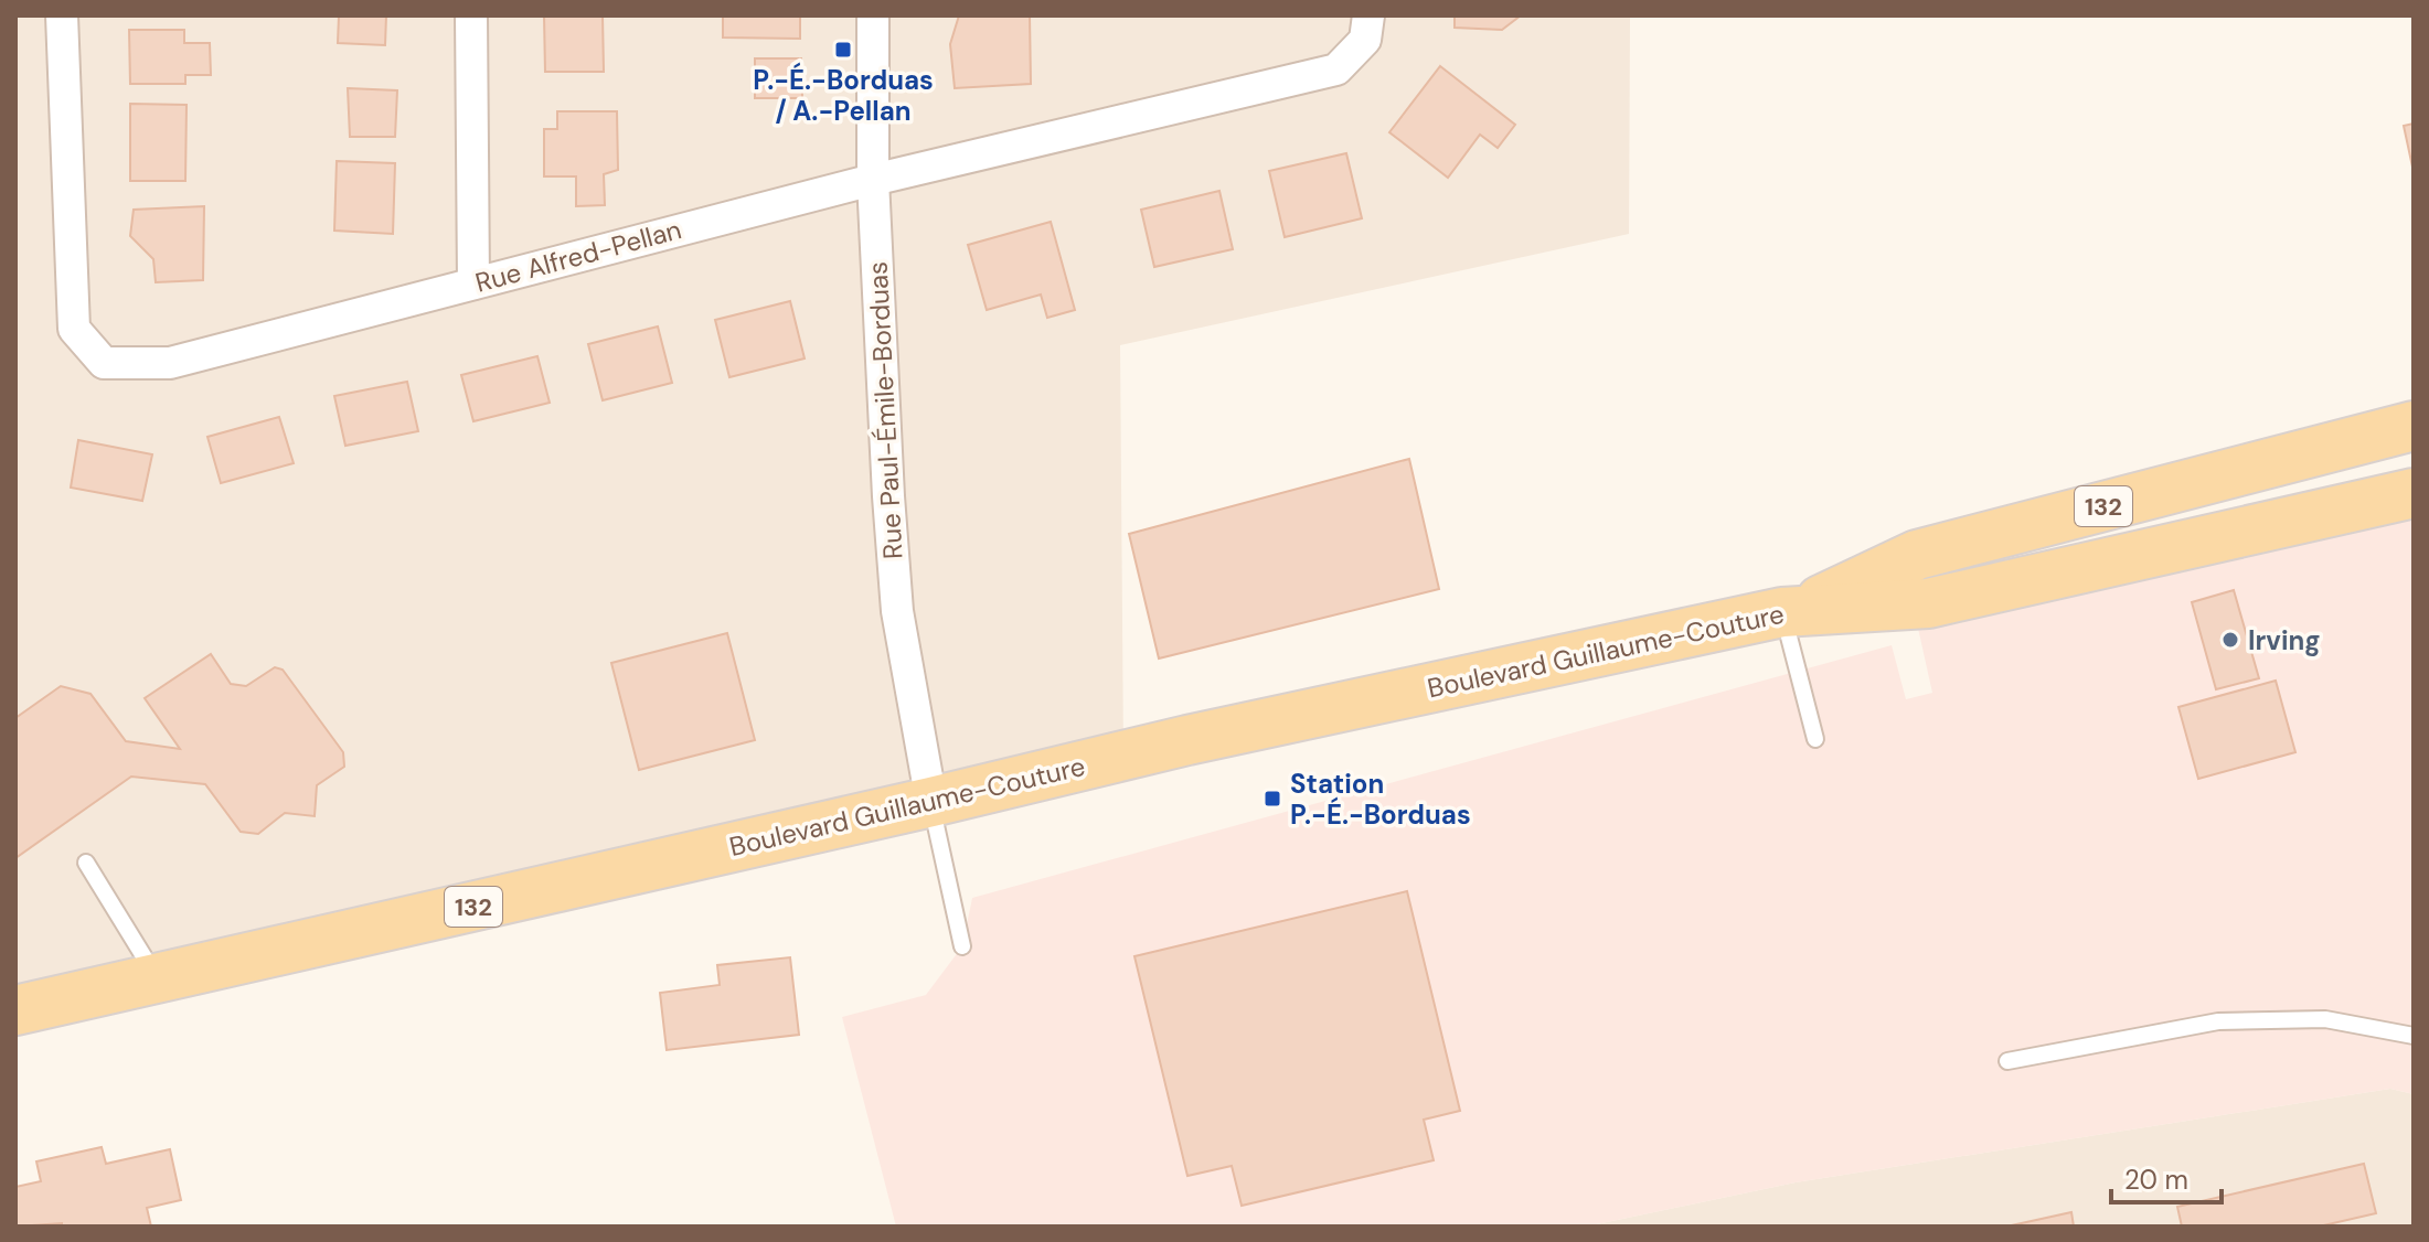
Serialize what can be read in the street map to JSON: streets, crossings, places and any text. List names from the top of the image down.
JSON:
{
  "streets": {
    "main road": ["132", "Boulevard Guillaume-Couture"],
    "street": ["Rue Alfred-Pellan", "Rue Paul-Émile-Borduas"]
  },
  "crossings": [
    ["Rue Alfred-Pellan", "Rue Paul-Émile-Borduas"],
    ["Rue Paul-Émile-Borduas", "Boulevard Guillaume-Couture"]
  ],
  "places": {
    "transit": ["P.-É.-Borduas / A.-Pellan", "Station P.-É.-Borduas"],
    "other": ["Irving"]
  },
  "scale_bar": "20 m"
}
